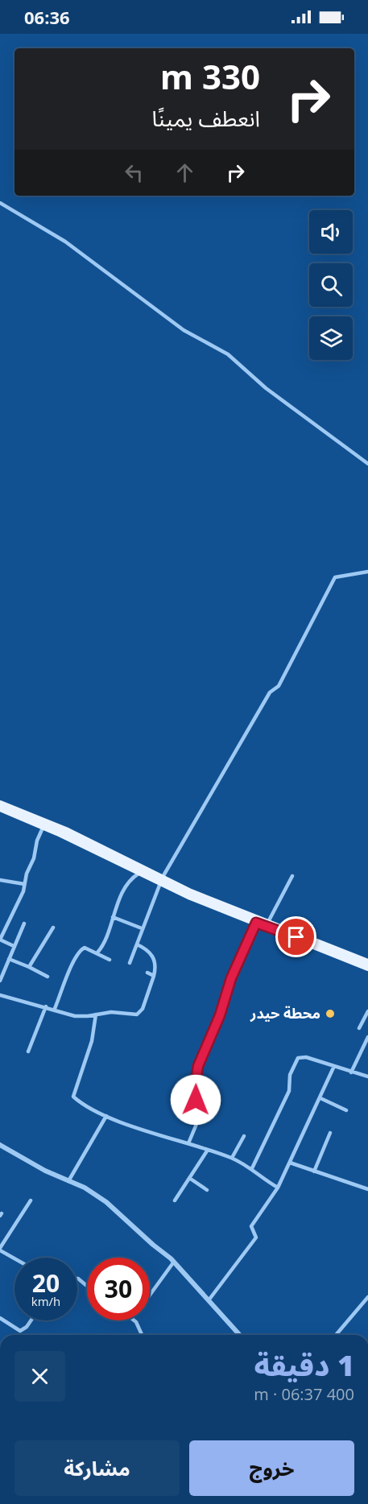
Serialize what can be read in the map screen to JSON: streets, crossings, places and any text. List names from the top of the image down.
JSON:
{
  "places": ["محطة حيدر"],
  "page": {
    "status": "06:36",
    "turn": ["330 m", "انعطف يمينًا"],
    "speed": "20 km/h",
    "limit": "30",
    "heading": ["1 دقيقة", "400 m · 06:37"],
    "buttons": ["خروج", "مشاركة"]
  }
}
